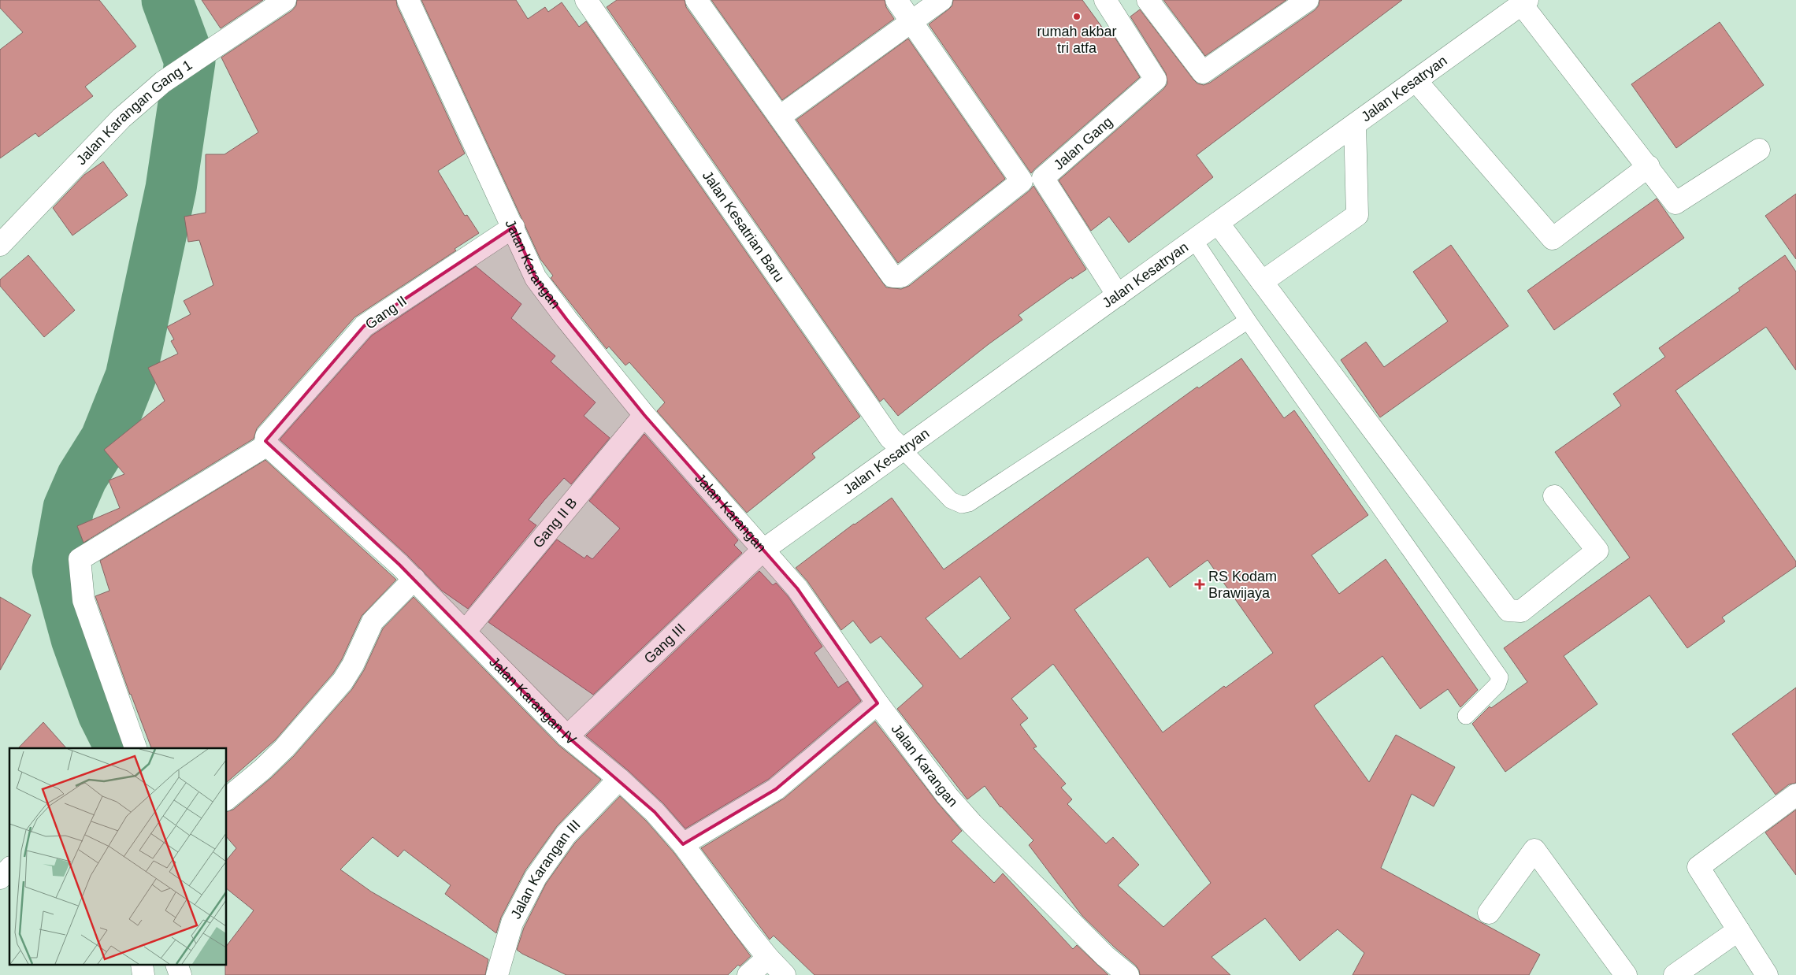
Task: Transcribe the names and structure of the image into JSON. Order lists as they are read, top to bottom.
{
  "streets": {
    "street": [
      "Jalan Kesatryan",
      "Jalan Karangan Gang 1",
      "Jalan Gang",
      "Jalan Kesatrian Baru",
      "Jalan Karangan",
      "Gang II",
      "Gang II B",
      "Gang III",
      "Jalan Karangan IV",
      "Jalan Karangan III"
    ]
  },
  "crossings": [
    ["Jalan Kesatryan", "Jalan Gang"],
    ["Jalan Kesatryan", "Jalan Kesatrian Baru"],
    ["Jalan Kesatryan", "Jalan Karangan"],
    ["Jalan Kesatryan", "Gang III"],
    ["Jalan Karangan", "Gang II"],
    ["Jalan Karangan", "Gang II B"],
    ["Jalan Karangan", "Gang III"],
    ["Gang II", "Jalan Karangan IV"],
    ["Gang II B", "Jalan Karangan IV"],
    ["Gang III", "Jalan Karangan IV"],
    ["Jalan Karangan IV", "Jalan Karangan III"]
  ],
  "places": {
    "other": ["rumah akbar tri atfa"],
    "health": ["RS Kodam Brawijaya"]
  }
}
